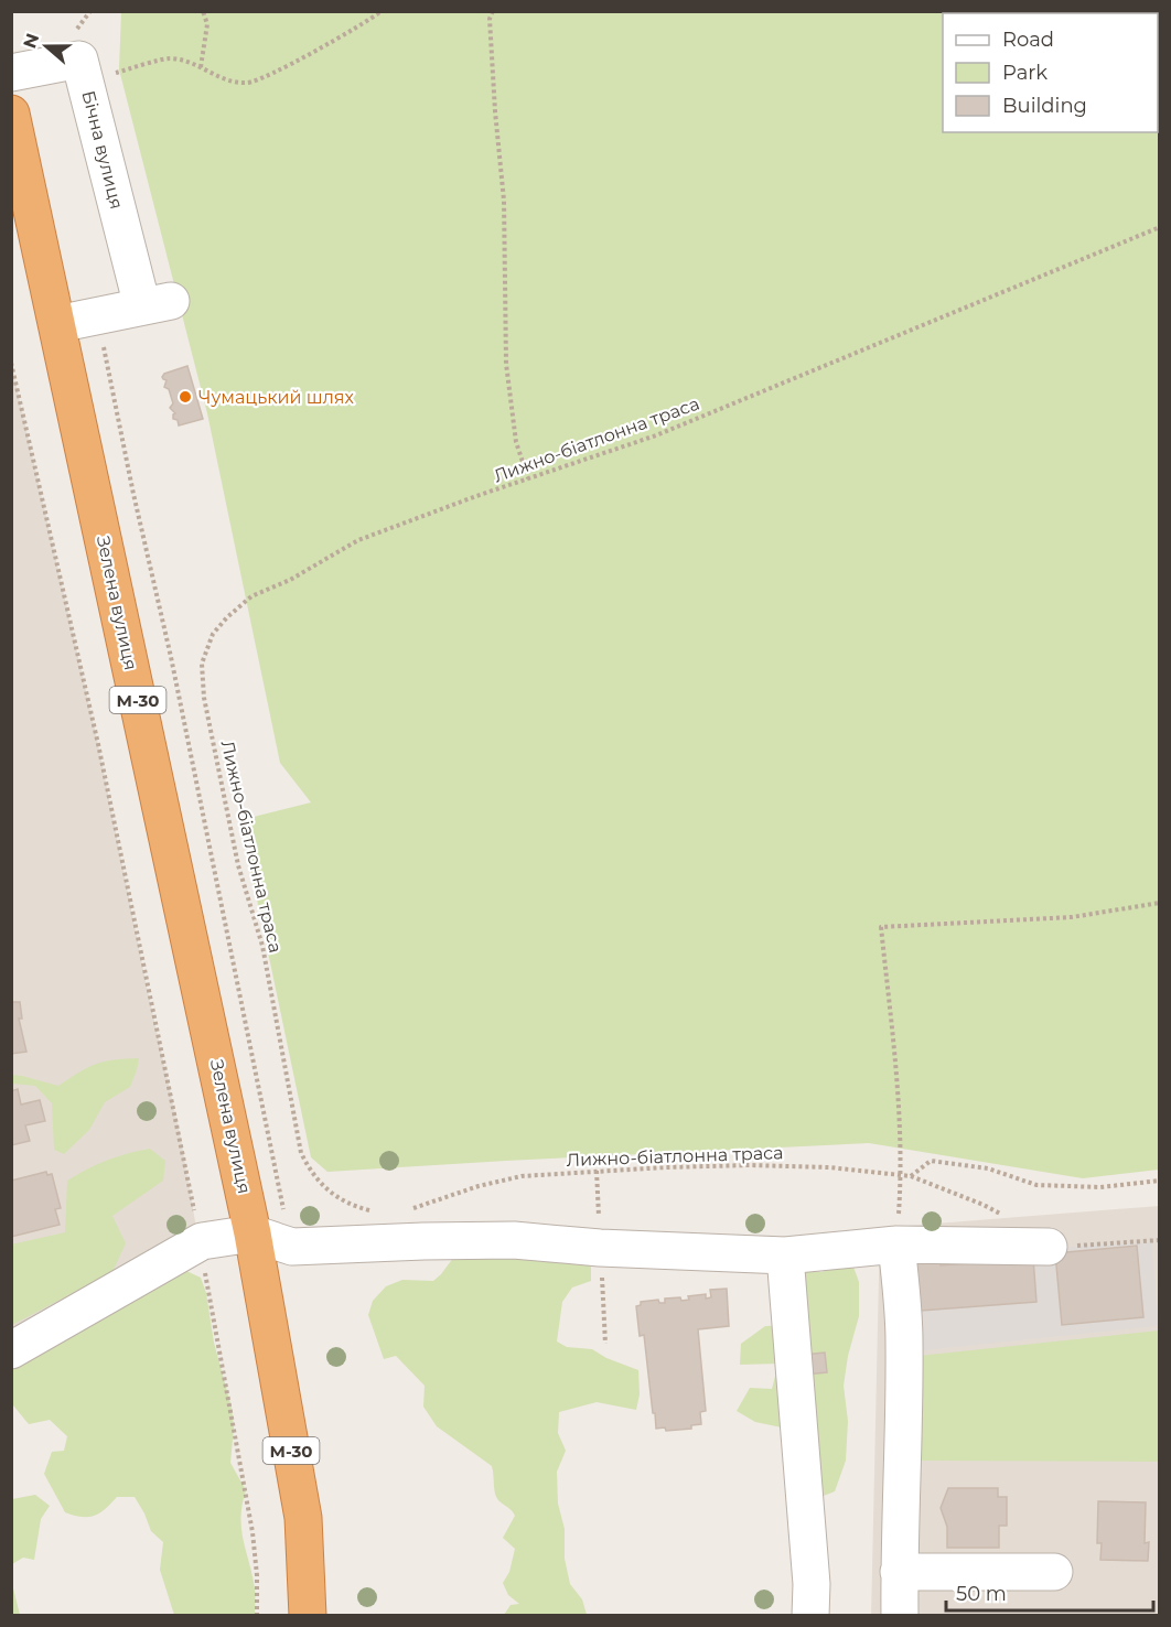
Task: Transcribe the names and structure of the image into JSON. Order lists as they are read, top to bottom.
{
  "streets": {
    "highway": ["Зелена вулиця", "М-30"],
    "street": ["Бічна вулиця"],
    "path": ["Лижно-біатлонна траса"]
  },
  "crossings": [
    ["Бічна вулиця", "Зелена вулиця"]
  ],
  "places": ["Чумацький шлях"],
  "legend": ["Road", "Park", "Building"],
  "scale_bar": "50 m",
  "north": "left"
}
